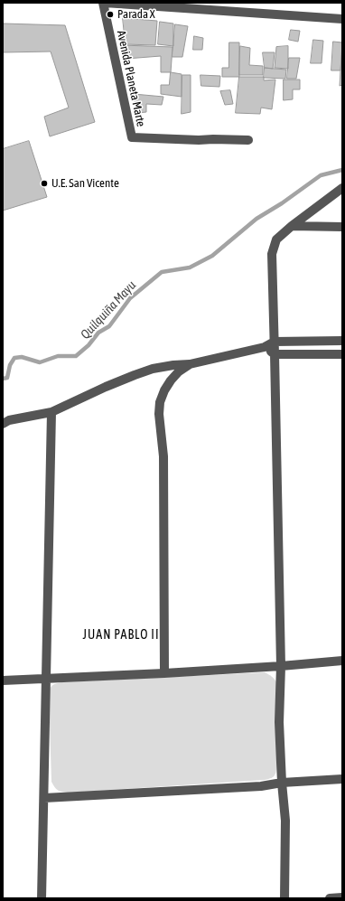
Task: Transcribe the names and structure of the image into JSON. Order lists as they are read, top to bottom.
{
  "streets": {
    "street": ["Avenida Planeta Marte"]
  },
  "districts": ["JUAN PABLO II"],
  "water": ["Quilquiña Mayu"],
  "places": ["Parada X", "U.E. San Vicente"]
}
